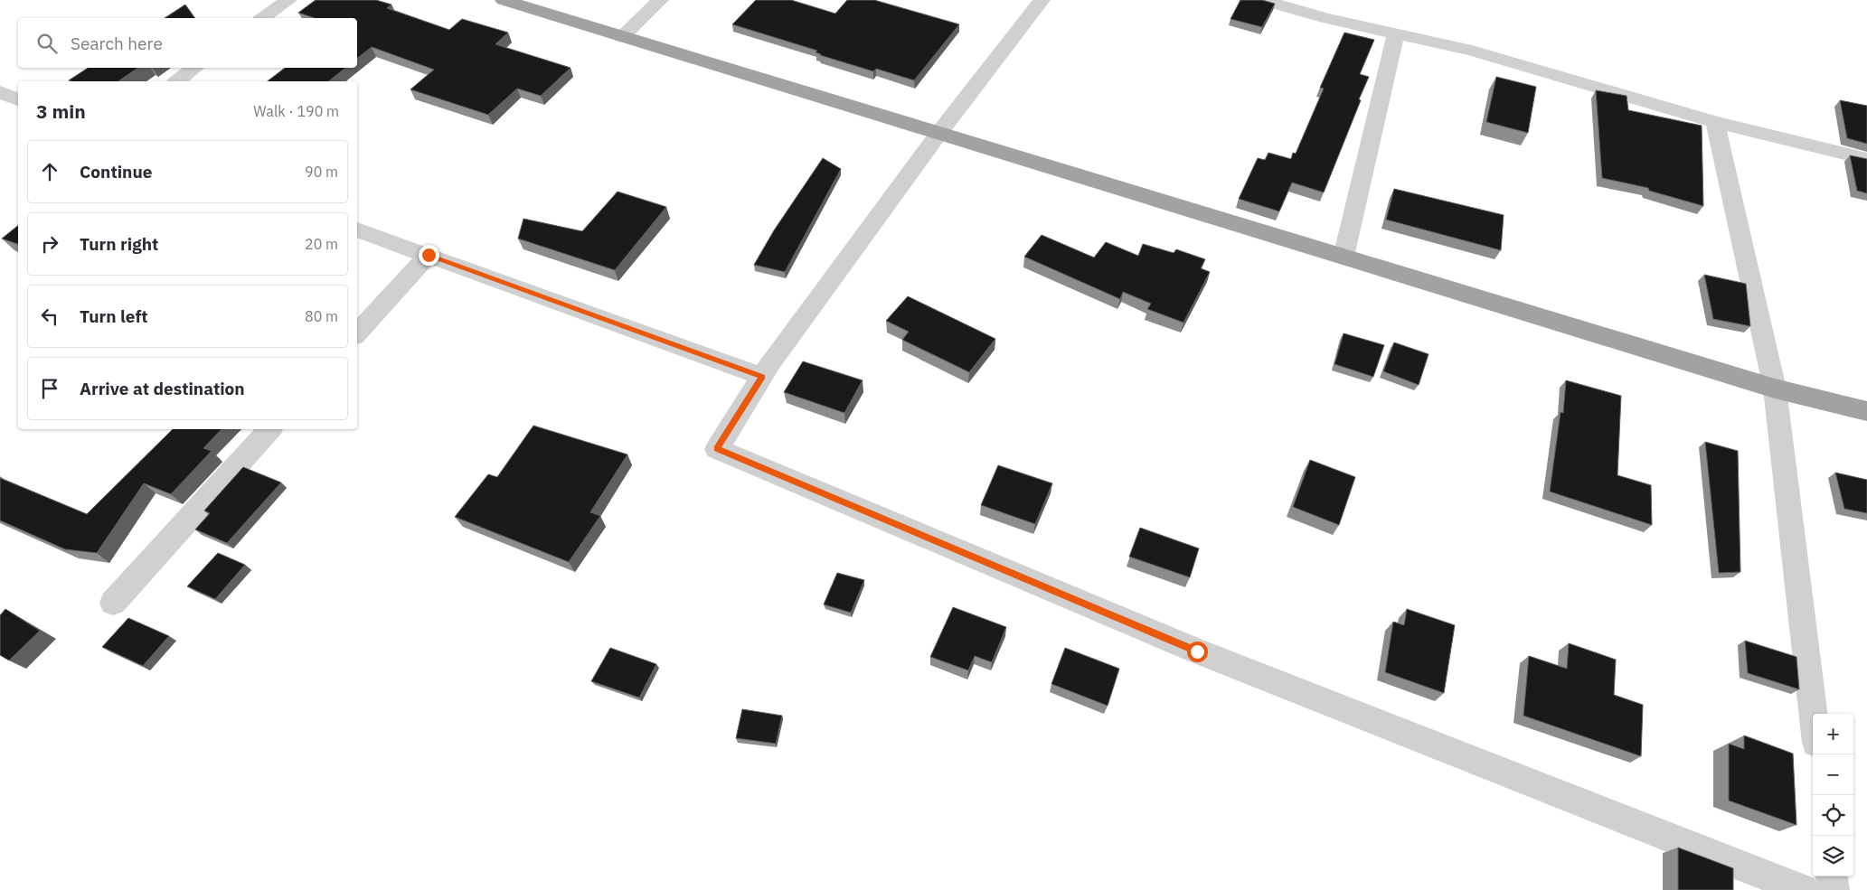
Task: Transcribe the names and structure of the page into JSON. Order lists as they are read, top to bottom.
{
  "page": {
    "search": "Search here",
    "heading": ["3 min", "Walk · 190 m"],
    "list": [
      ["Continue", "90 m"],
      ["Turn right", "20 m"],
      ["Turn left", "80 m"],
      "Arrive at destination"
    ],
    "map_buttons": ["+", "−"]
  }
}
